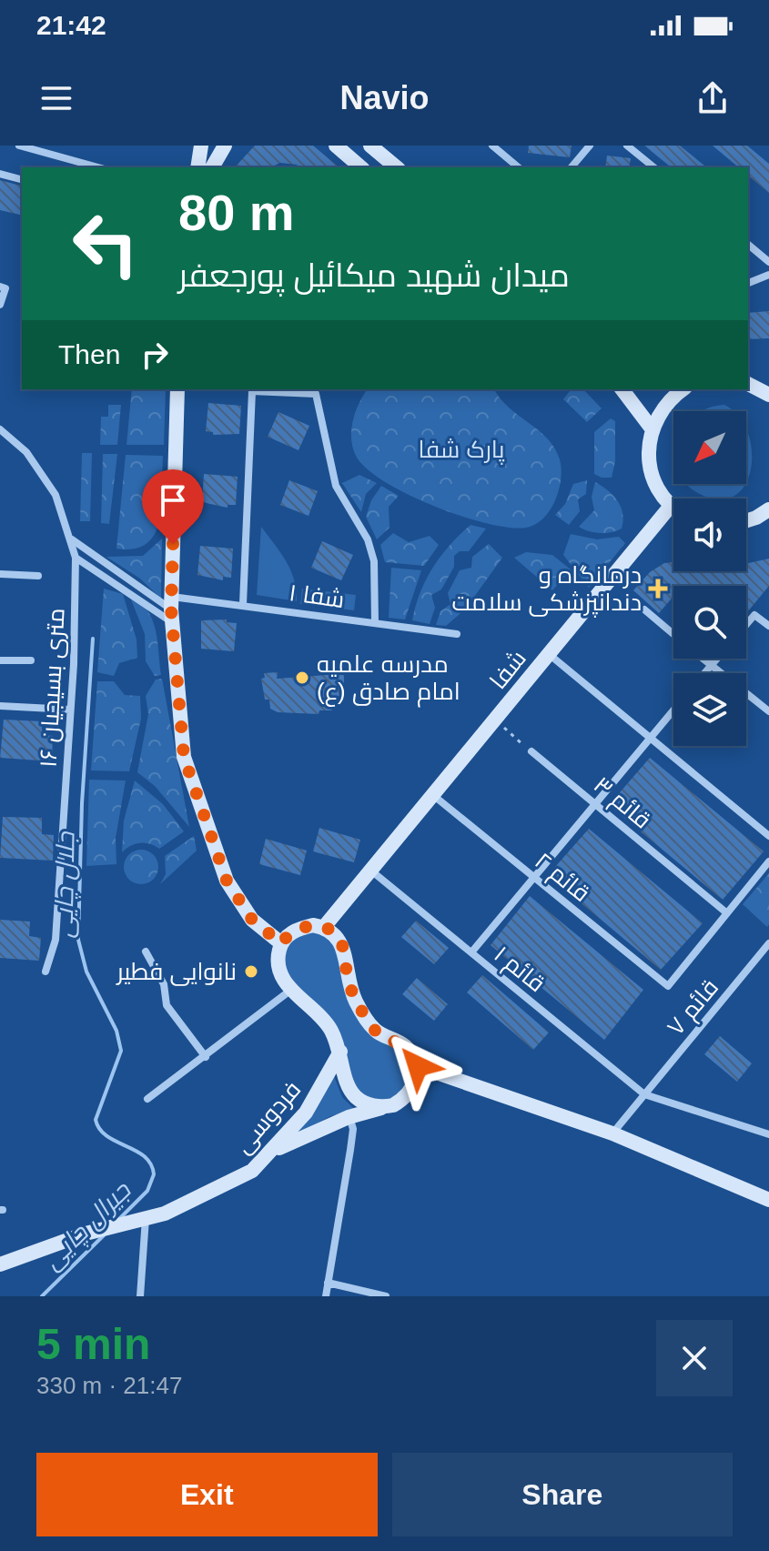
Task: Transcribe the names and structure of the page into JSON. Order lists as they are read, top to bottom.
{
  "streets": {
    "street": [
      "شفا ۱",
      "شفا",
      "۱۶ متری بسیجیان",
      "قائم ۳",
      "قائم ۲",
      "قائم ۱",
      "قائم ۷",
      "فردوسی"
    ]
  },
  "crossings": [
    ["شفا", "قائم ۲"],
    ["شفا", "قائم ۱"],
    ["قائم ۳", "قائم ۲"],
    ["قائم ۱", "قائم ۷"]
  ],
  "water": ["جلال چایی", "جیرال چایی"],
  "parks": ["پارک شفا"],
  "places": {
    "health": ["درمانگاه و دندانپزشکی سلامت"],
    "other": ["مدرسه علمیه امام صادق (ع)", "نانوایی فطیر"]
  },
  "north": "bottom left",
  "page": {
    "status": "21:42",
    "header": "Navio",
    "turn": ["80 m", "میدان شهید میکائیل پورجعفر"],
    "then": "Then",
    "heading": ["5 min", "330 m · 21:47"],
    "buttons": ["Exit", "Share"]
  }
}
